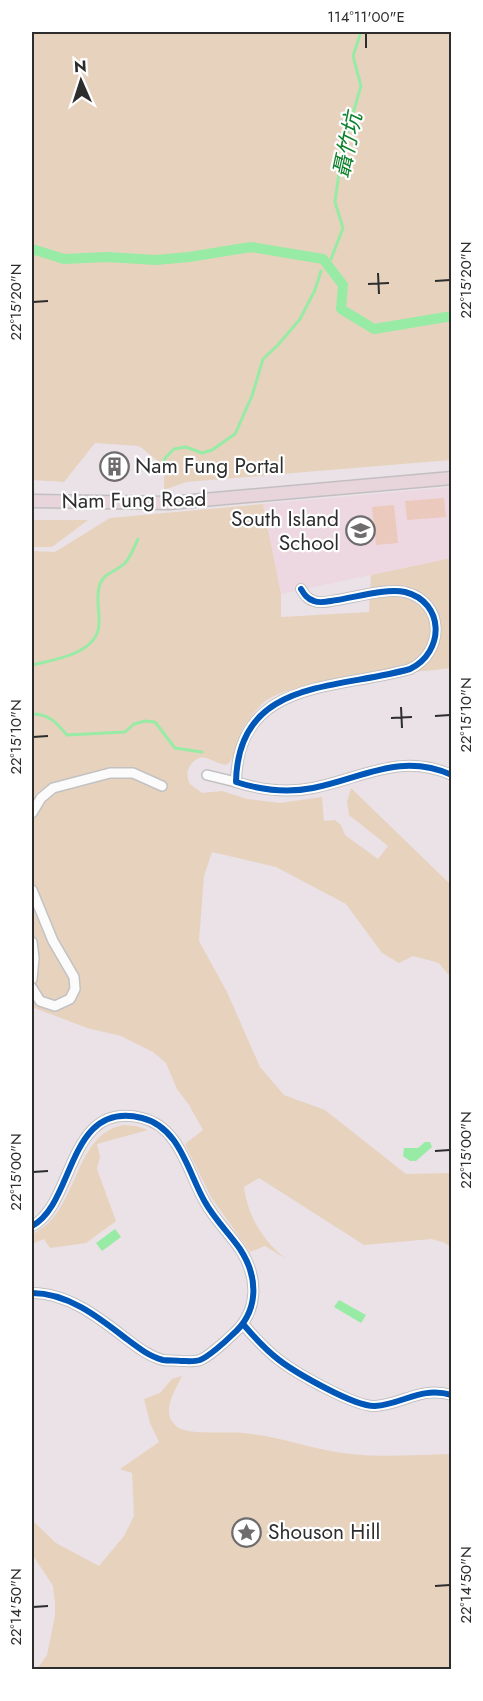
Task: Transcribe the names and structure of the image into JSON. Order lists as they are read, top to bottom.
{
  "streets": {
    "main road": ["Nam Fung Road"]
  },
  "water": ["聶竹坑"],
  "places": {
    "building": ["Nam Fung Portal"],
    "school or university": ["South Island School"],
    "place": ["Shouson Hill"]
  },
  "north": "top",
  "coordinates": [
    "114°11'00\"E",
    "22°15'20\"N",
    "22°15'10\"N",
    "22°15'00\"N",
    "22°14'50\"N"
  ]
}
